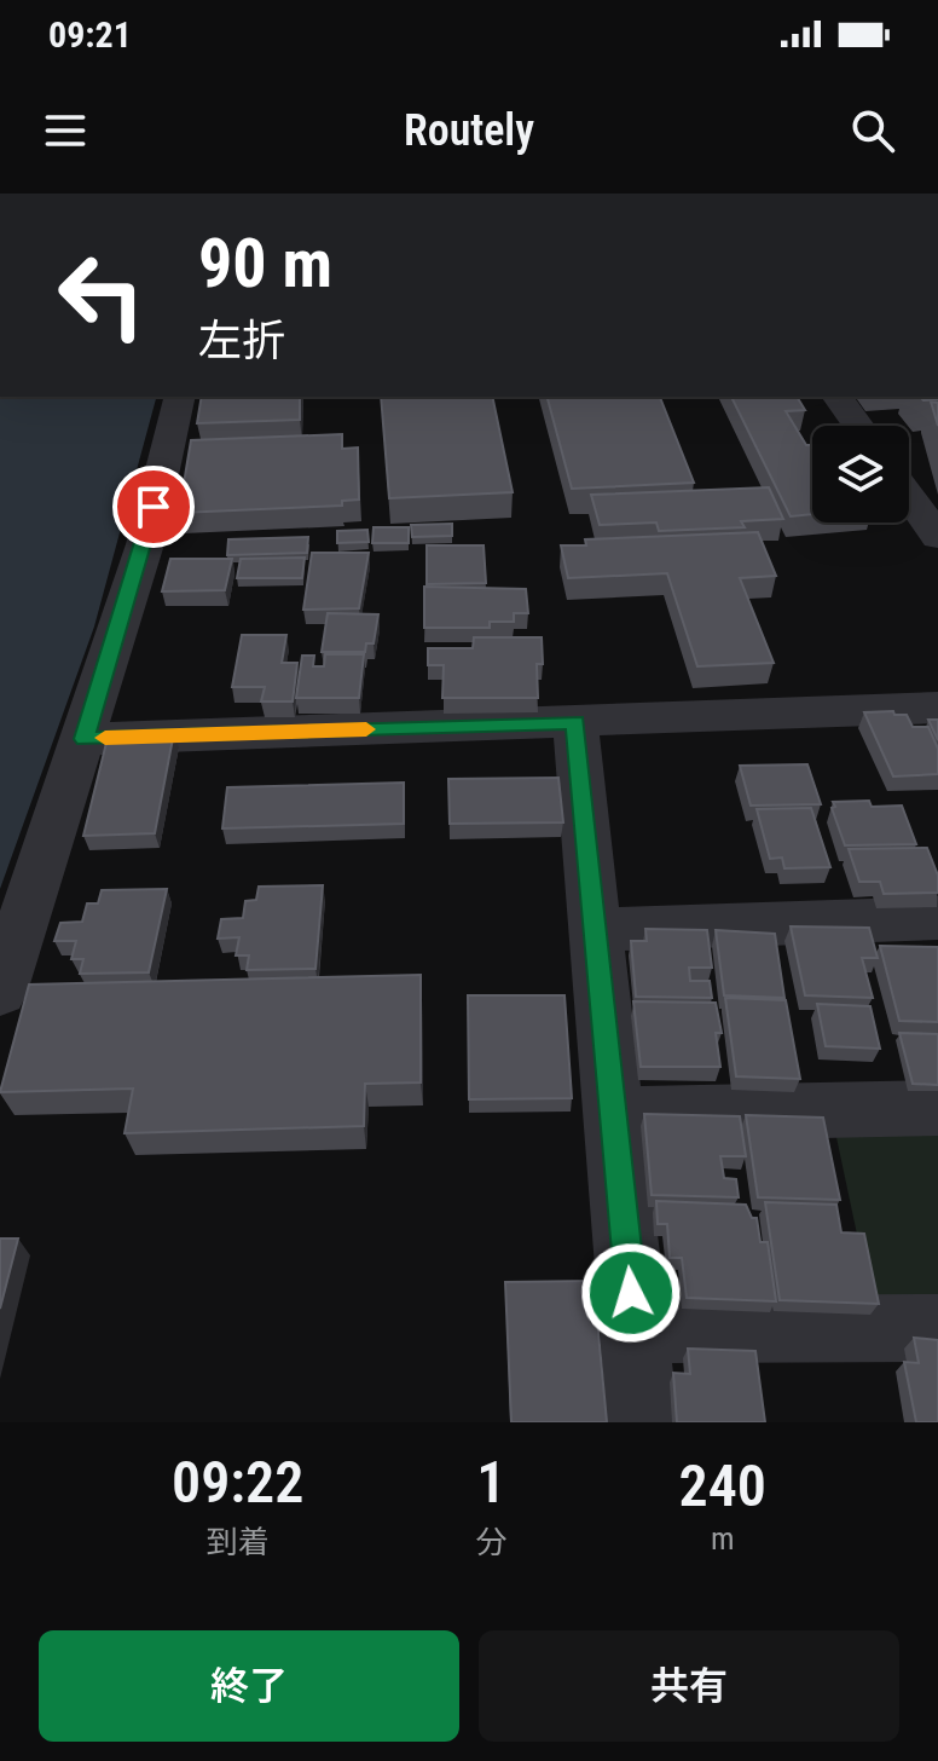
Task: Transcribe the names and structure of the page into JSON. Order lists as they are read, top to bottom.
{
  "page": {
    "status": "09:21",
    "header": "Routely",
    "turn": ["90 m", "左折"],
    "eta": [
      "09:22",
      "到着",
      "1",
      "分",
      "240",
      "m"
    ],
    "buttons": ["終了", "共有"]
  }
}
